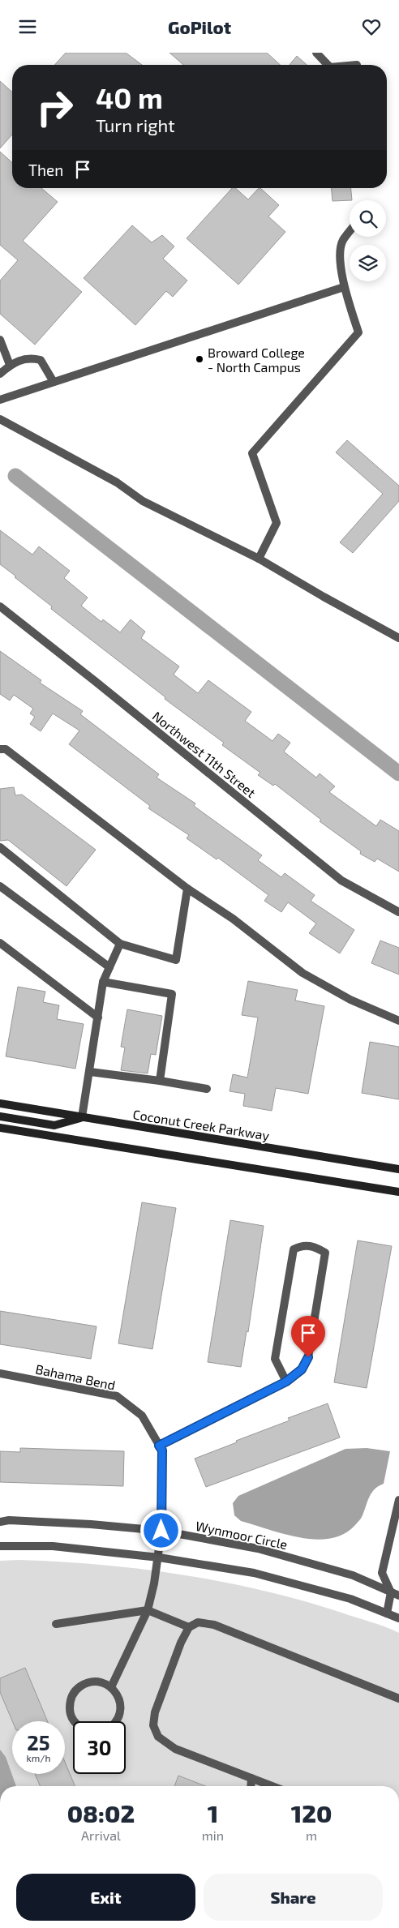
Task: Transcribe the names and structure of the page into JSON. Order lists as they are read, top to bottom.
{
  "streets": {
    "main road": ["Coconut Creek Parkway"],
    "street": ["Northwest 11th Street", "Bahama Bend", "Wynmoor Circle"]
  },
  "crossings": [
    ["Bahama Bend", "Wynmoor Circle"]
  ],
  "places": ["Broward College - North Campus"],
  "page": {
    "header": "GoPilot",
    "turn": ["40 m", "Turn right"],
    "then": "Then",
    "speed": "25 km/h",
    "limit": "30",
    "eta": [
      "08:02",
      "Arrival",
      "1",
      "min",
      "120",
      "m"
    ],
    "buttons": ["Exit", "Share"]
  }
}
